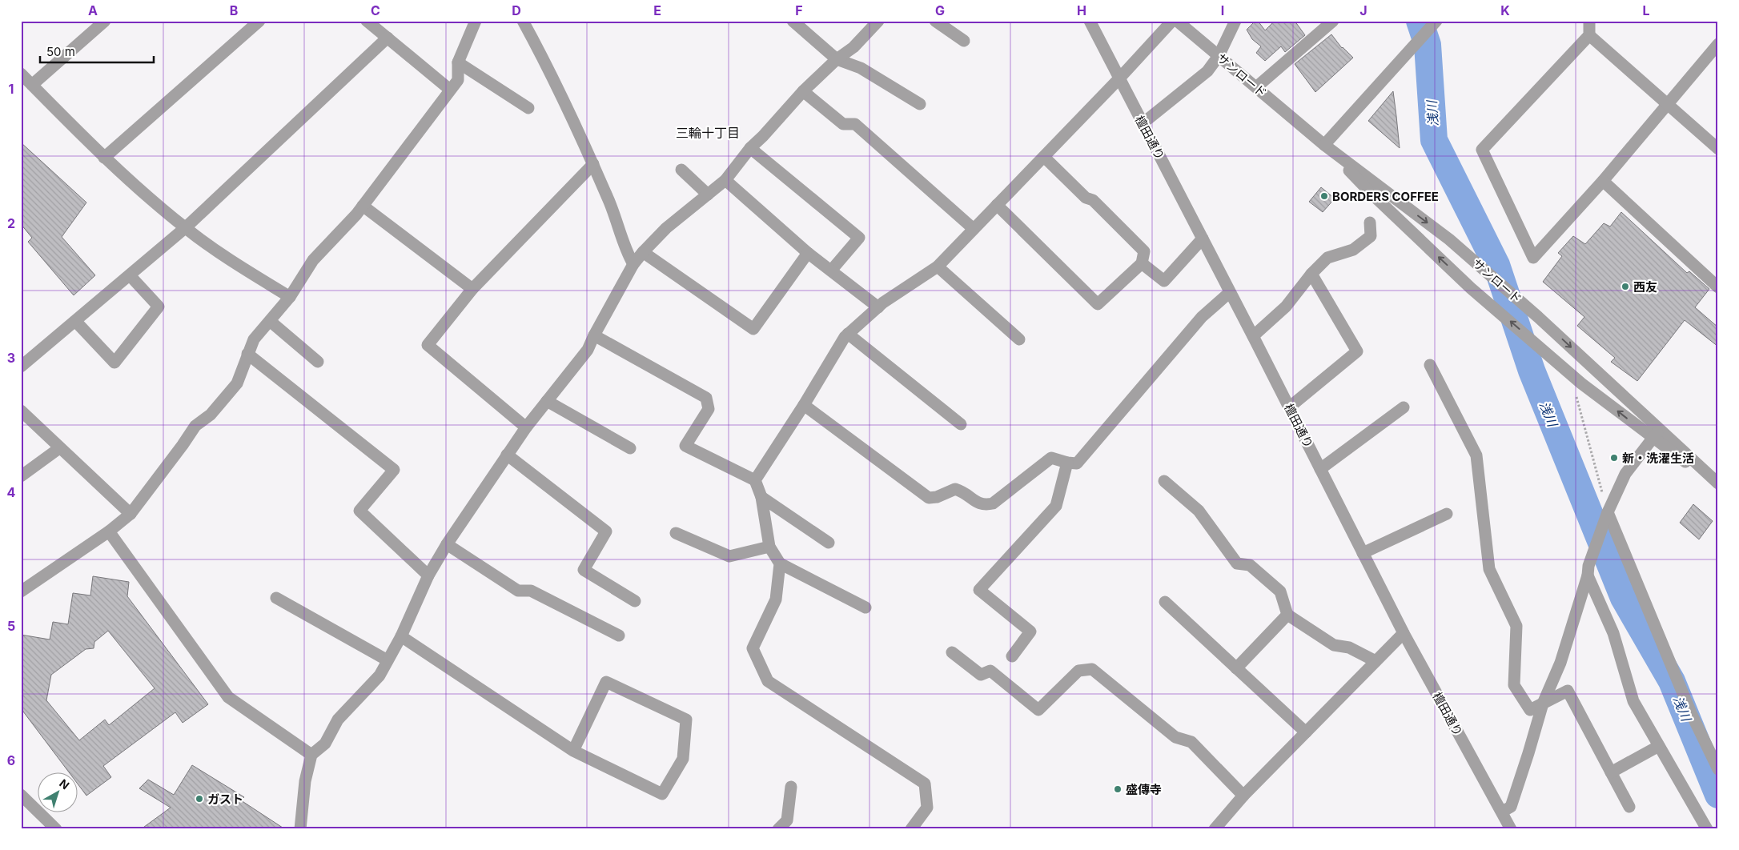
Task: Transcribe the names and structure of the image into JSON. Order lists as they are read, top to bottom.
{
  "streets": {
    "street": ["サンロード", "檀田通り"]
  },
  "districts": ["三輪十丁目"],
  "water": ["浅川"],
  "places": [
    "BORDERS COFFEE",
    "西友",
    "新・洗濯生活",
    "盛傳寺",
    "ガスト"
  ],
  "scale_bar": "50 m",
  "north": "top right",
  "grid": {
    "columns": [
      "A",
      "B",
      "C",
      "D",
      "E",
      "F",
      "G",
      "H",
      "I",
      "J",
      "K",
      "L"
    ],
    "rows": [
      "1",
      "2",
      "3",
      "4",
      "5",
      "6"
    ]
  }
}
